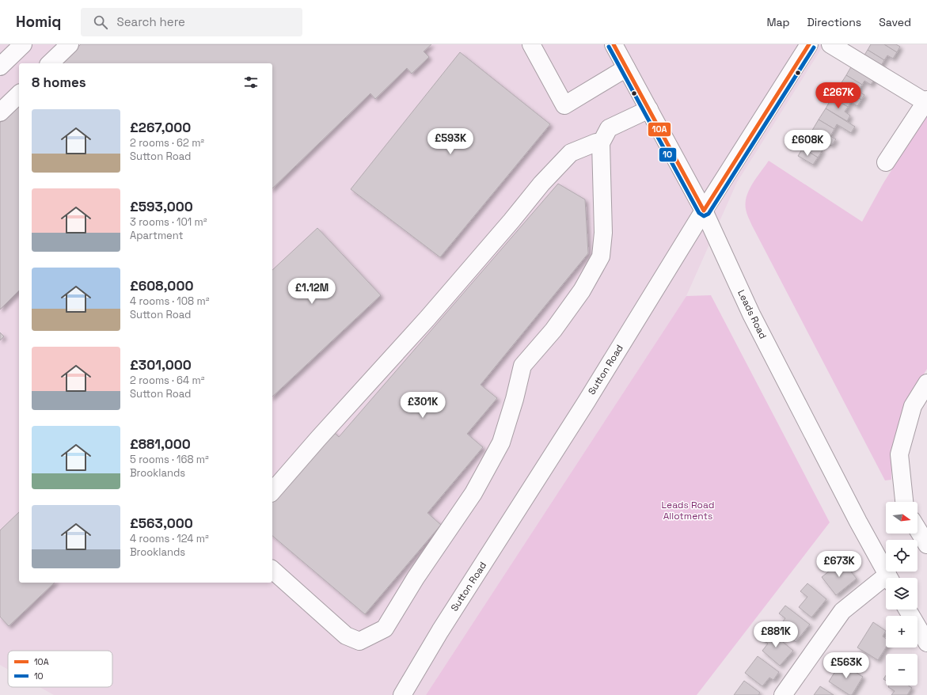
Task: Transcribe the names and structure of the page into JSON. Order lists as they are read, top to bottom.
{
  "streets": {
    "street": ["Leads Road", "Sutton Road"]
  },
  "crossings": [
    ["Leads Road", "Sutton Road"]
  ],
  "parks": ["Leads Road Allotments"],
  "lines": ["transit line 10A", "transit line 10"],
  "legend": ["10A", "10"],
  "north": "right",
  "page": {
    "header": "Homiq",
    "search": "Search here",
    "nav": ["Map", "Directions", "Saved"],
    "heading": "8 homes",
    "price": [
      "£267K",
      "£593K",
      "£608K",
      "£1.12M",
      "£301K",
      "£673K",
      "£881K",
      "£563K"
    ],
    "list": [
      {
        "name": "£267,000",
        "note": "2 rooms · 62 m² · Sutton Road"
      },
      {
        "name": "£593,000",
        "note": "3 rooms · 101 m² · Apartment"
      },
      {
        "name": "£608,000",
        "note": "4 rooms · 108 m² · Sutton Road"
      },
      {
        "name": "£301,000",
        "note": "2 rooms · 64 m² · Sutton Road"
      },
      {
        "name": "£881,000",
        "note": "5 rooms · 168 m² · Brooklands"
      },
      {
        "name": "£563,000",
        "note": "4 rooms · 124 m² · Brooklands"
      }
    ],
    "map_buttons": ["+", "−"]
  }
}
